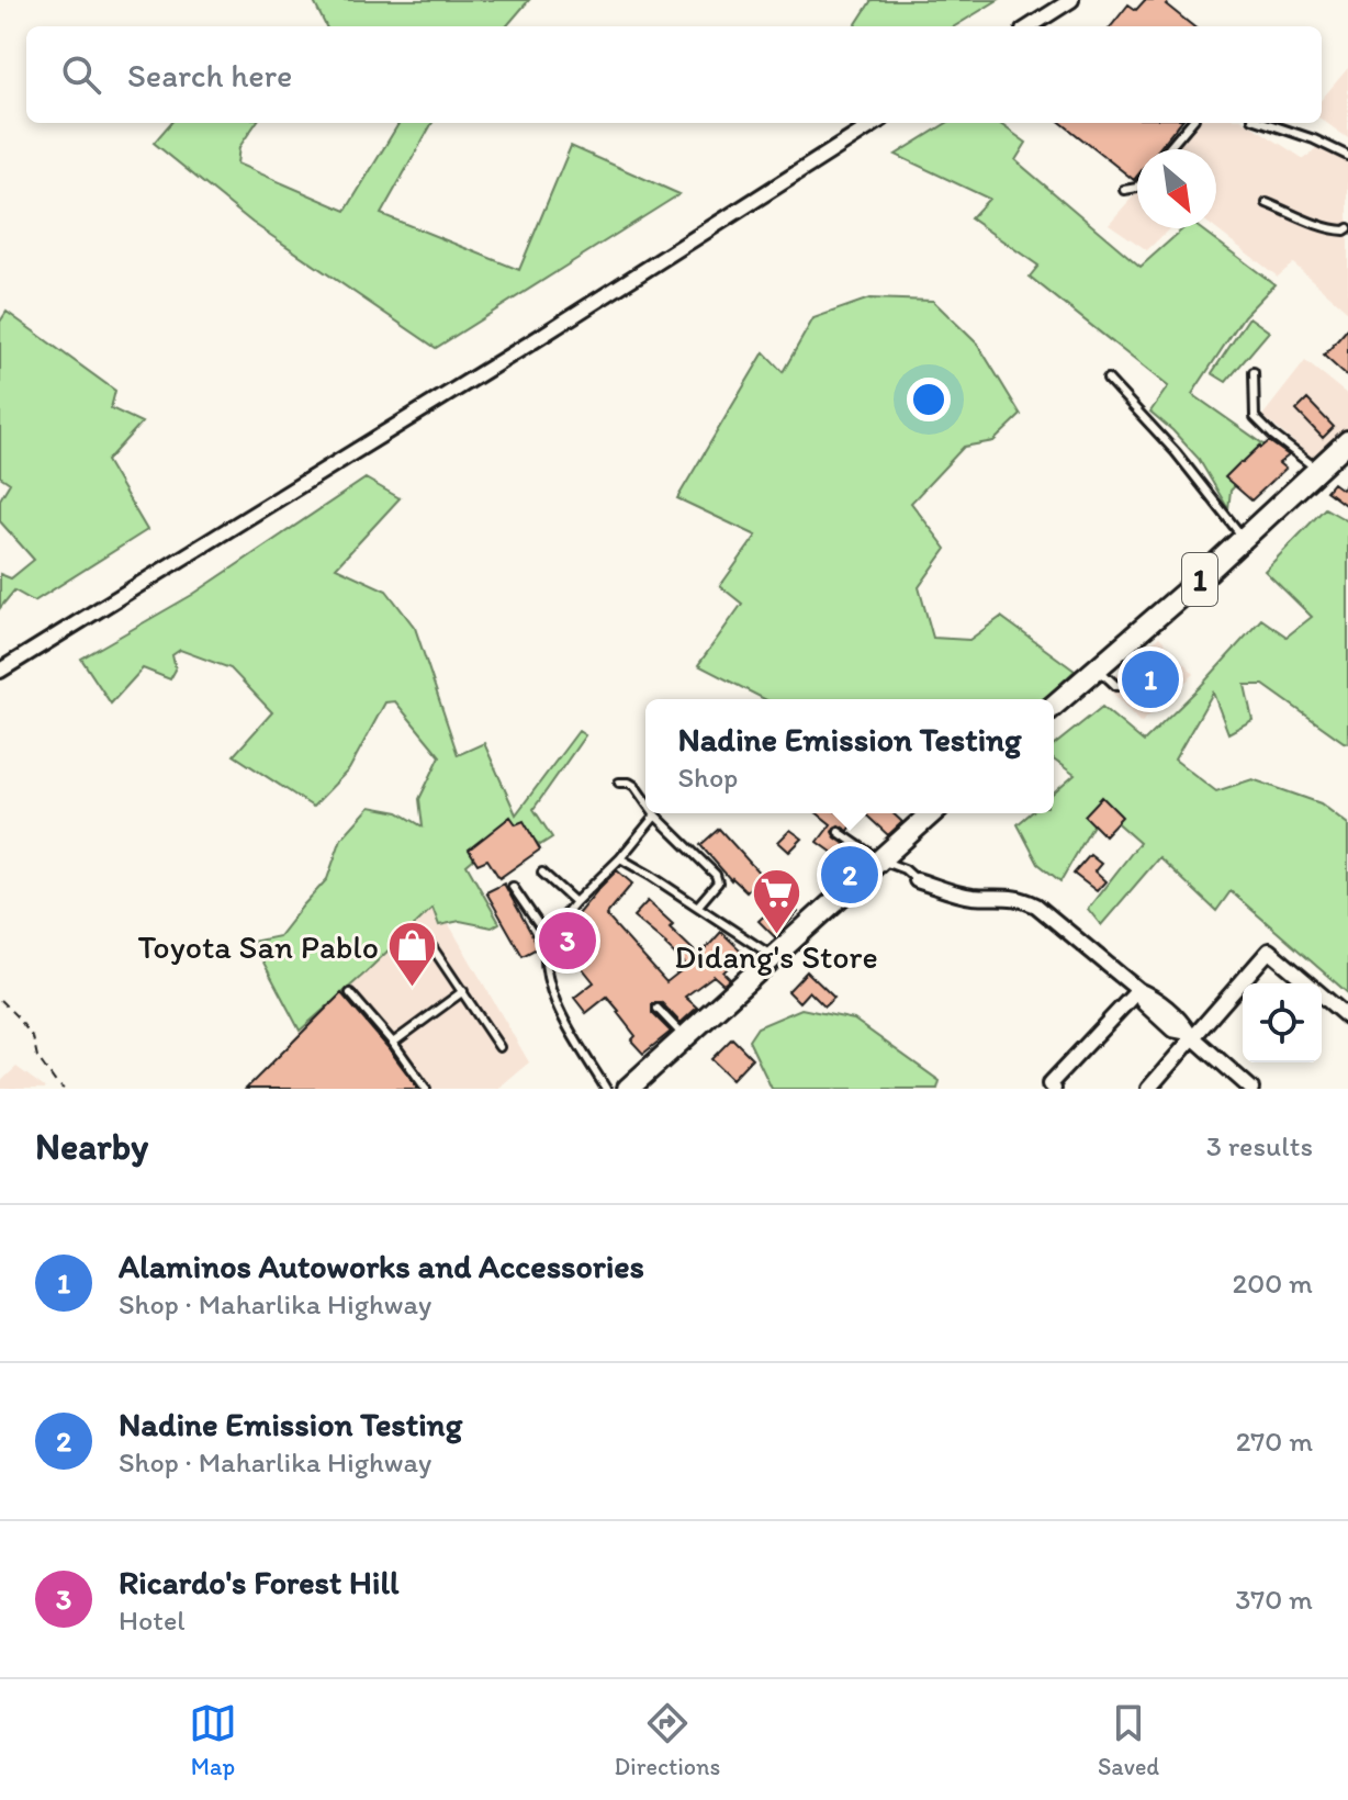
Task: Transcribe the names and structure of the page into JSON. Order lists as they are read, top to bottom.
{
  "streets": {
    "main road": ["1"]
  },
  "places": {
    "supermarket": ["Didang's Store"],
    "shop": ["Toyota San Pablo"]
  },
  "north": "bottom right",
  "page": {
    "search": "Search here",
    "pins": ["1", "2", "3"],
    "popup": ["Nadine Emission Testing", "Shop"],
    "heading": ["Nearby", "3 results"],
    "list": [
      {
        "mark": "1",
        "name": "Alaminos Autoworks and Accessories",
        "note": "Shop · Maharlika Highway",
        "value": "200 m"
      },
      {
        "mark": "2",
        "name": "Nadine Emission Testing",
        "note": "Shop · Maharlika Highway",
        "value": "270 m"
      },
      {
        "mark": "3",
        "name": "Ricardo's Forest Hill",
        "note": "Hotel",
        "value": "370 m"
      }
    ],
    "nav": ["Map", "Directions", "Saved"]
  }
}
